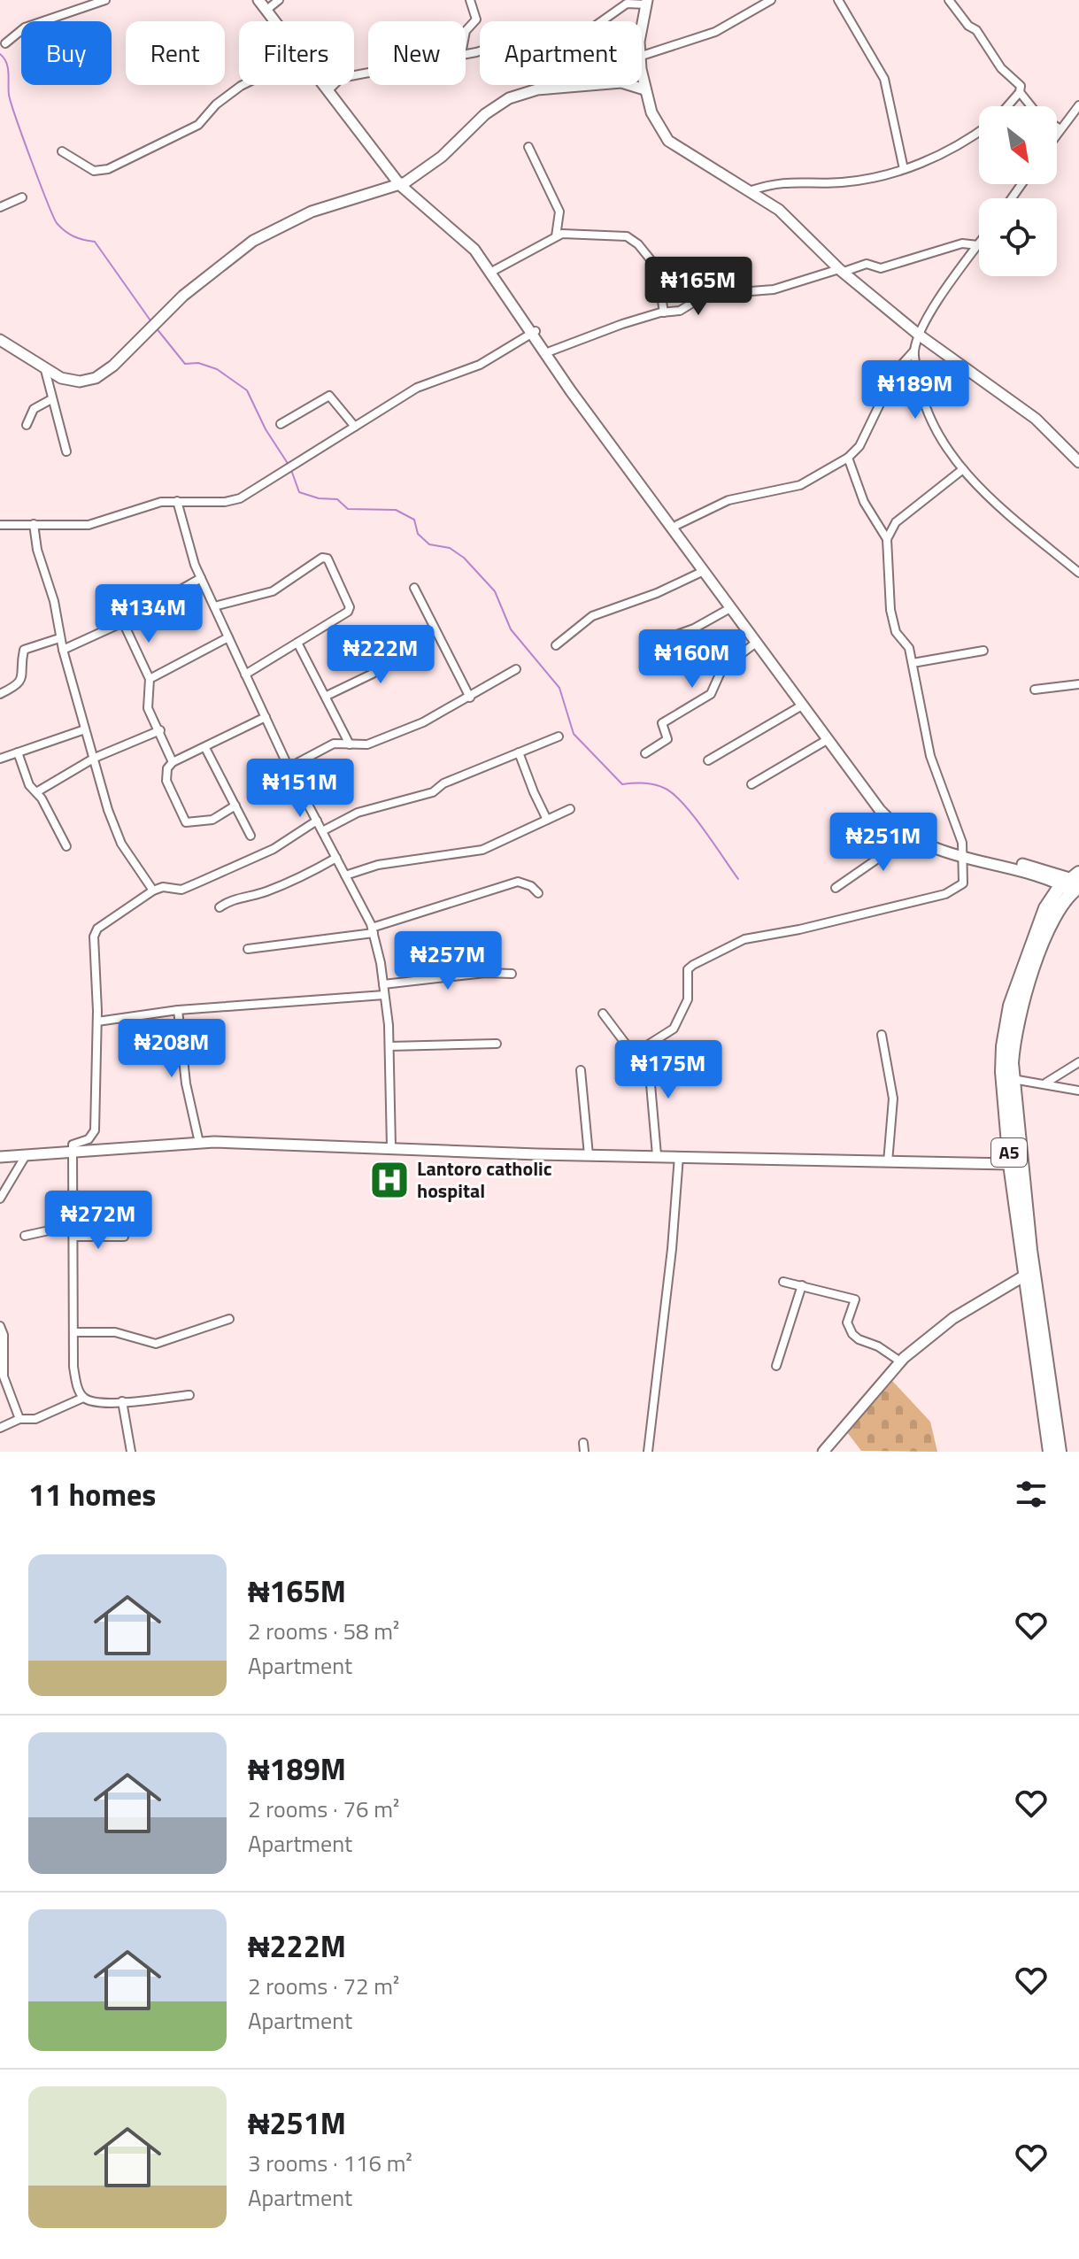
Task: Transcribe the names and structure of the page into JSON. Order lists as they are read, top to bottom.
{
  "streets": {
    "highway": ["A5"]
  },
  "places": {
    "hospital": ["Lantoro catholic hospital"]
  },
  "north": "bottom right",
  "page": {
    "chip": [
      "Buy",
      "Rent",
      "Filters",
      "New",
      "Apartment"
    ],
    "price": [
      "₦165M",
      "₦189M",
      "₦134M",
      "₦222M",
      "₦160M",
      "₦151M",
      "₦251M",
      "₦257M",
      "₦208M",
      "₦175M",
      "₦272M"
    ],
    "heading": "11 homes",
    "list": [
      {
        "name": "₦165M",
        "note": "2 rooms · 58 m² · Apartment"
      },
      {
        "name": "₦189M",
        "note": "2 rooms · 76 m² · Apartment"
      },
      {
        "name": "₦222M",
        "note": "2 rooms · 72 m² · Apartment"
      },
      {
        "name": "₦251M",
        "note": "3 rooms · 116 m² · Apartment"
      }
    ]
  }
}
